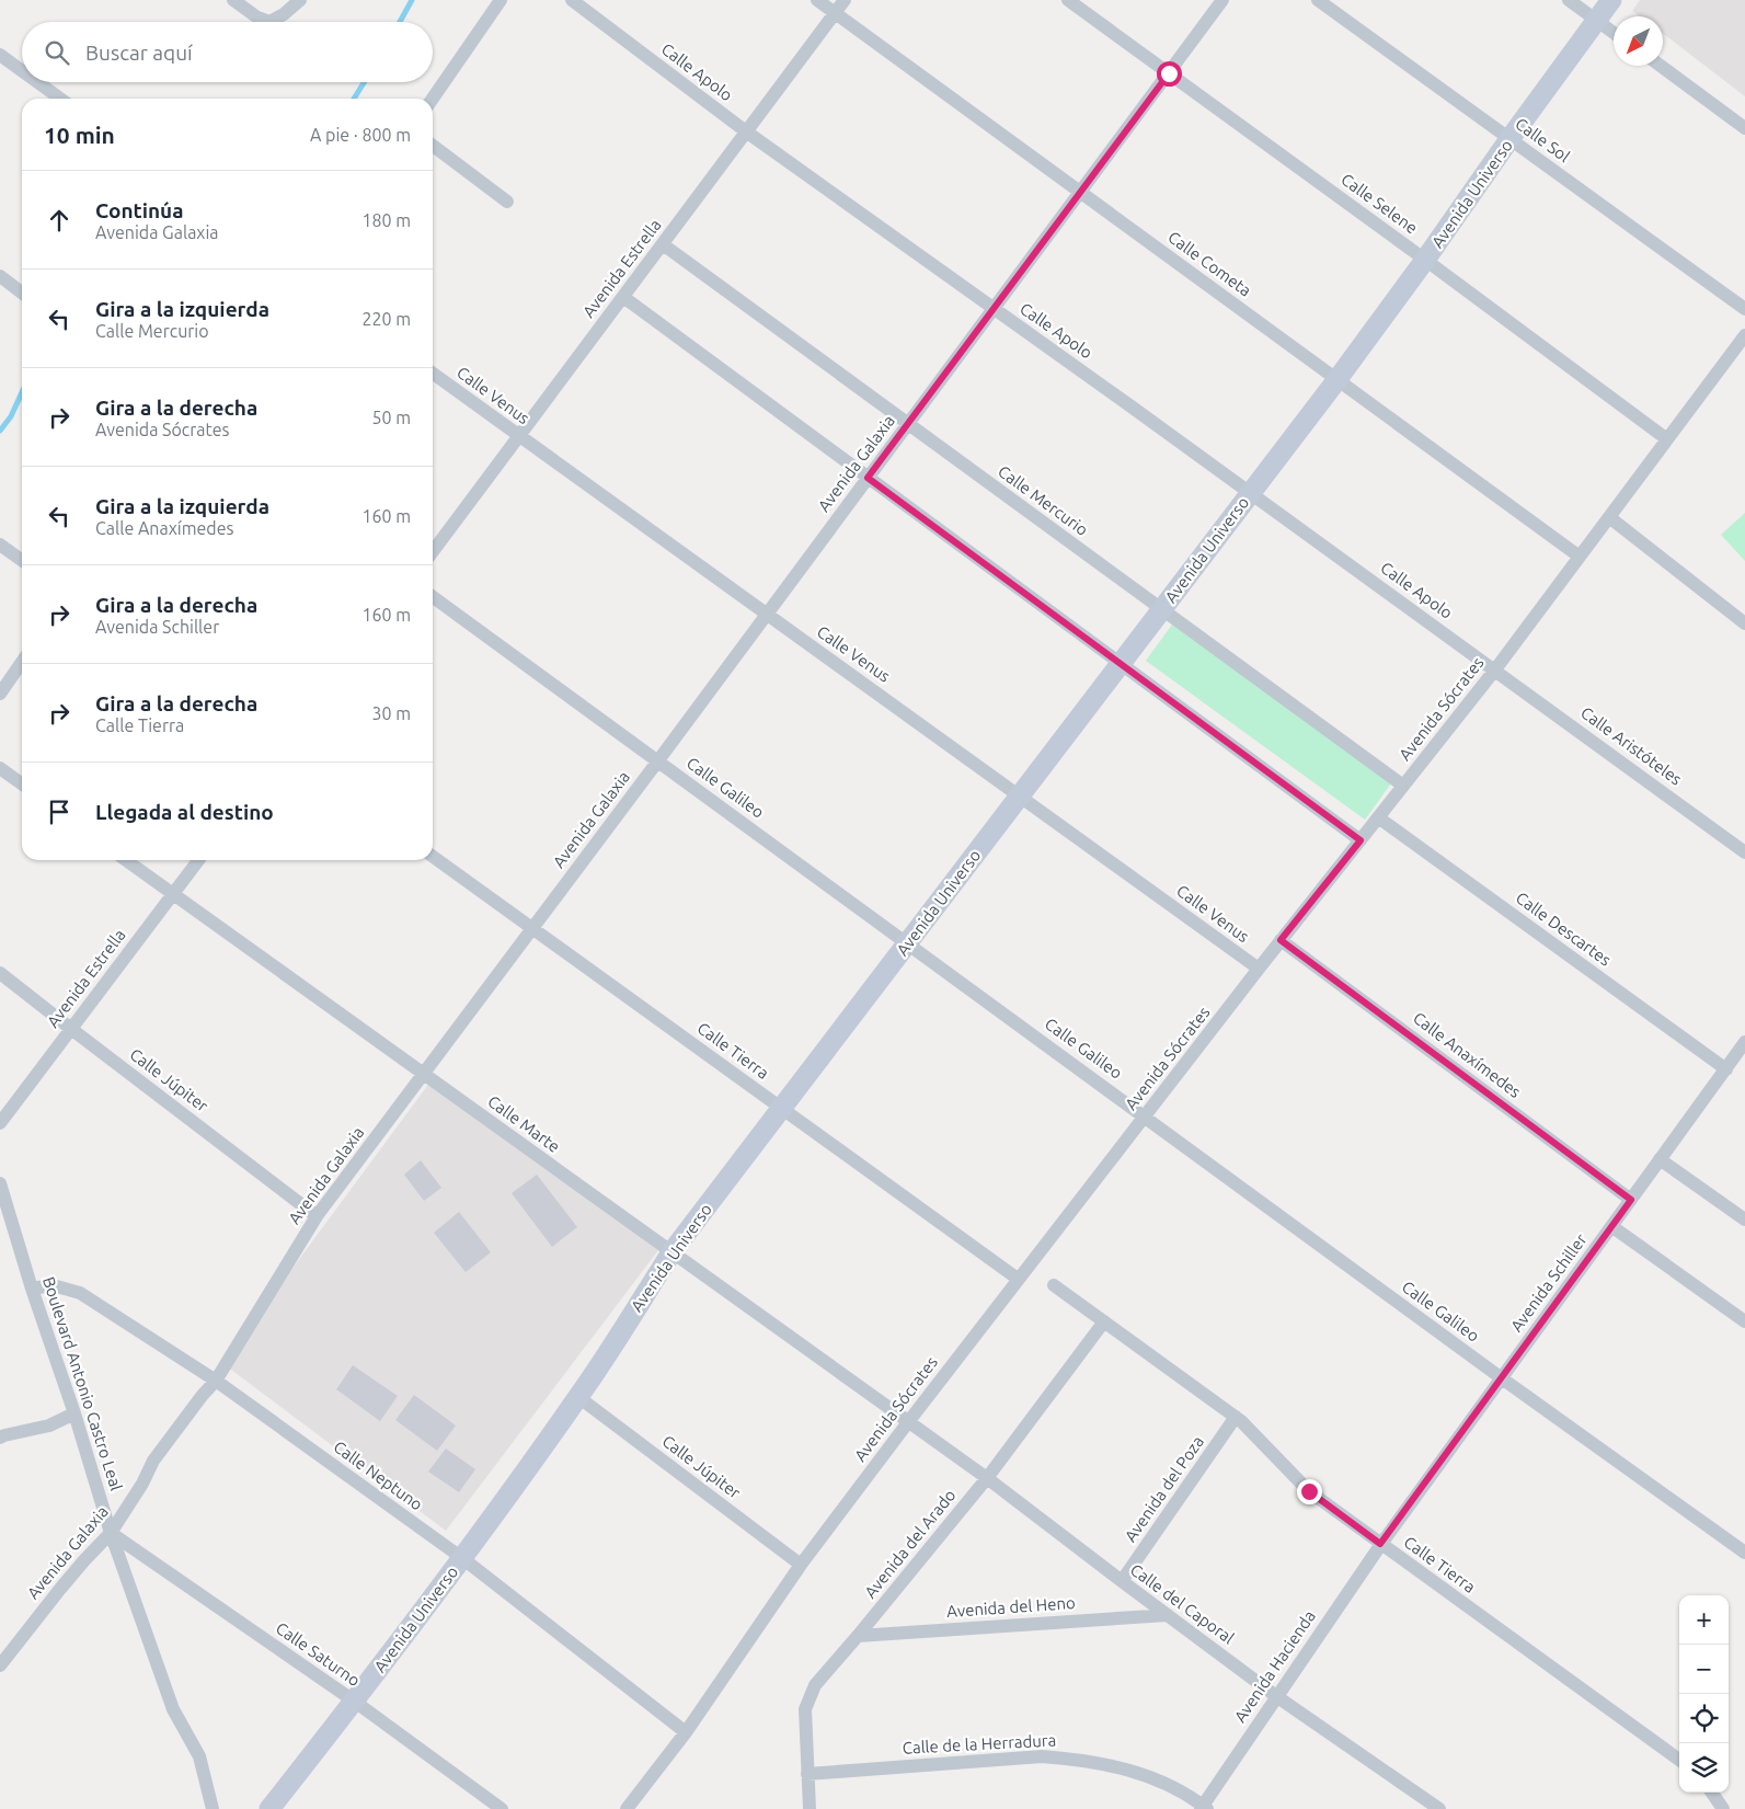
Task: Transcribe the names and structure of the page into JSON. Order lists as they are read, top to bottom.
{
  "streets": {
    "street": [
      "Calle Apolo",
      "Calle Sol",
      "Avenida Universo",
      "Calle Selene",
      "Calle Cometa",
      "Avenida Estrella",
      "Calle Venus",
      "Avenida Galaxia",
      "Calle Mercurio",
      "Avenida Sócrates",
      "Calle Aristóteles",
      "Calle Galileo",
      "Calle Descartes",
      "Calle Tierra",
      "Calle Anaxímedes",
      "Calle Júpiter",
      "Calle Marte",
      "Avenida Schiller",
      "Boulevard Antonio Castro Leal",
      "Calle Neptuno",
      "Avenida del Poza",
      "Avenida del Arado",
      "Calle del Caporal",
      "Avenida del Heno",
      "Calle Saturno",
      "Avenida Hacienda",
      "Calle de la Herradura"
    ]
  },
  "crossings": [
    ["Calle Apolo", "Avenida Universo"],
    ["Calle Apolo", "Avenida Estrella"],
    ["Calle Apolo", "Avenida Galaxia"],
    ["Calle Apolo", "Avenida Sócrates"],
    ["Calle Apolo", "Calle Aristóteles"],
    ["Calle Sol", "Avenida Universo"],
    ["Avenida Universo", "Calle Selene"],
    ["Avenida Universo", "Calle Cometa"],
    ["Avenida Universo", "Calle Venus"],
    ["Avenida Universo", "Calle Mercurio"],
    ["Avenida Universo", "Calle Galileo"],
    ["Avenida Universo", "Calle Tierra"],
    ["Avenida Universo", "Calle Júpiter"],
    ["Avenida Universo", "Calle Marte"],
    ["Avenida Universo", "Calle Neptuno"],
    ["Avenida Universo", "Calle Saturno"],
    ["Calle Selene", "Avenida Galaxia"],
    ["Calle Selene", "Avenida Sócrates"],
    ["Calle Cometa", "Avenida Estrella"],
    ["Calle Cometa", "Avenida Galaxia"],
    ["Calle Cometa", "Avenida Sócrates"],
    ["Avenida Estrella", "Calle Venus"],
    ["Avenida Estrella", "Calle Mercurio"],
    ["Avenida Estrella", "Calle Júpiter"],
    ["Avenida Estrella", "Calle Marte"],
    ["Calle Venus", "Avenida Galaxia"],
    ["Calle Venus", "Avenida Sócrates"],
    ["Avenida Galaxia", "Calle Mercurio"],
    ["Avenida Galaxia", "Calle Galileo"],
    ["Avenida Galaxia", "Calle Tierra"],
    ["Avenida Galaxia", "Calle Júpiter"],
    ["Avenida Galaxia", "Calle Marte"],
    ["Avenida Galaxia", "Boulevard Antonio Castro Leal"],
    ["Avenida Galaxia", "Calle Neptuno"],
    ["Avenida Galaxia", "Calle Saturno"],
    ["Calle Mercurio", "Avenida Sócrates"],
    ["Avenida Sócrates", "Calle Aristóteles"],
    ["Avenida Sócrates", "Calle Galileo"],
    ["Avenida Sócrates", "Calle Descartes"],
    ["Avenida Sócrates", "Calle Tierra"],
    ["Avenida Sócrates", "Calle Anaxímedes"],
    ["Avenida Sócrates", "Calle Júpiter"],
    ["Avenida Sócrates", "Calle Marte"],
    ["Avenida Sócrates", "Calle Neptuno"],
    ["Avenida Sócrates", "Calle del Caporal"],
    ["Calle Galileo", "Avenida Schiller"],
    ["Calle Descartes", "Avenida Schiller"],
    ["Calle Tierra", "Avenida Schiller"],
    ["Calle Tierra", "Avenida del Poza"],
    ["Calle Tierra", "Avenida del Arado"],
    ["Calle Tierra", "Avenida Hacienda"],
    ["Calle Anaxímedes", "Avenida Schiller"],
    ["Calle Marte", "Calle del Caporal"],
    ["Avenida Schiller", "Avenida Hacienda"],
    ["Boulevard Antonio Castro Leal", "Calle Neptuno"],
    ["Boulevard Antonio Castro Leal", "Calle Saturno"],
    ["Avenida del Poza", "Calle del Caporal"],
    ["Avenida del Arado", "Calle del Caporal"],
    ["Avenida del Arado", "Avenida del Heno"],
    ["Avenida del Arado", "Calle de la Herradura"],
    ["Calle del Caporal", "Avenida del Heno"],
    ["Calle del Caporal", "Avenida Hacienda"],
    ["Avenida Hacienda", "Calle de la Herradura"]
  ],
  "north": "bottom left",
  "page": {
    "search": "Buscar aquí",
    "heading": ["10 min", "A pie · 800 m"],
    "list": [
      ["Continúa", "Avenida Galaxia", "180 m"],
      ["Gira a la izquierda", "Calle Mercurio", "220 m"],
      ["Gira a la derecha", "Avenida Sócrates", "50 m"],
      ["Gira a la izquierda", "Calle Anaxímedes", "160 m"],
      ["Gira a la derecha", "Avenida Schiller", "160 m"],
      ["Gira a la derecha", "Calle Tierra", "30 m"],
      "Llegada al destino"
    ],
    "map_buttons": ["+", "−"]
  }
}
